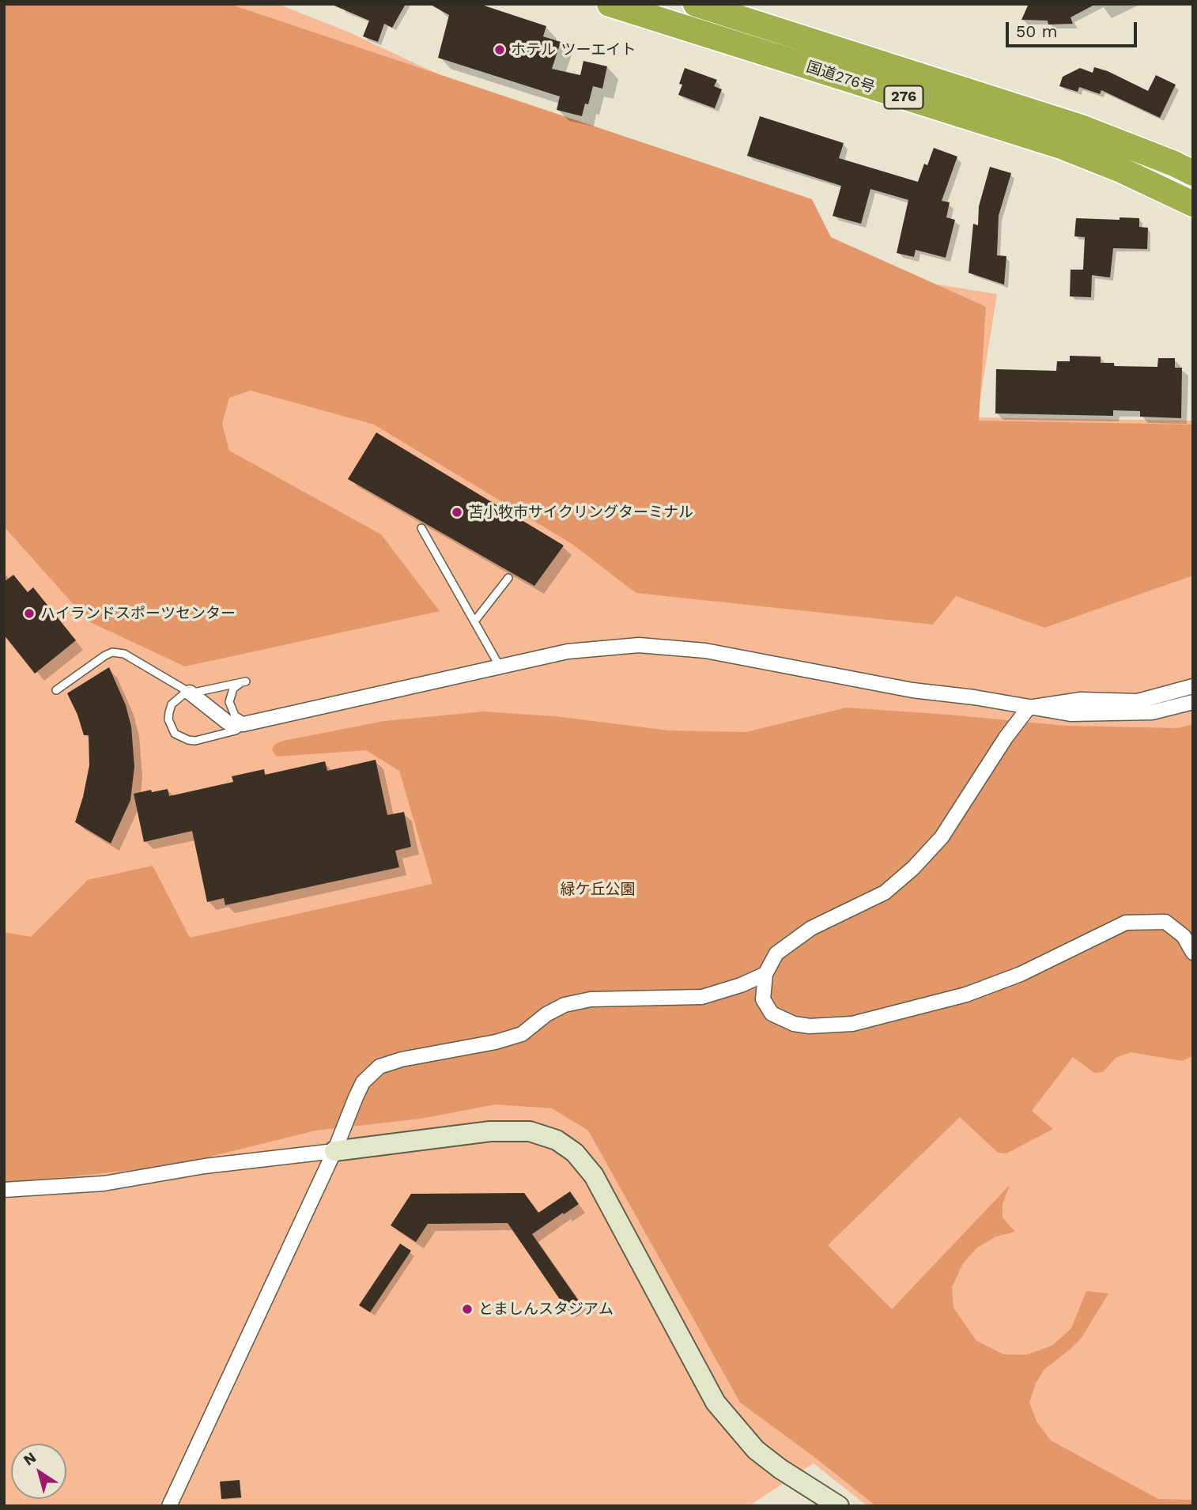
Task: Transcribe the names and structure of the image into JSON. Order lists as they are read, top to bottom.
{
  "streets": {
    "highway": ["国道276号", "276"]
  },
  "parks": ["緑ケ丘公園"],
  "places": [
    "ホテル ツーエイト",
    "苫小牧市サイクリングターミナル",
    "ハイランドスポーツセンター",
    "とましんスタジアム"
  ],
  "scale_bar": "50 m",
  "north": "top left"
}
